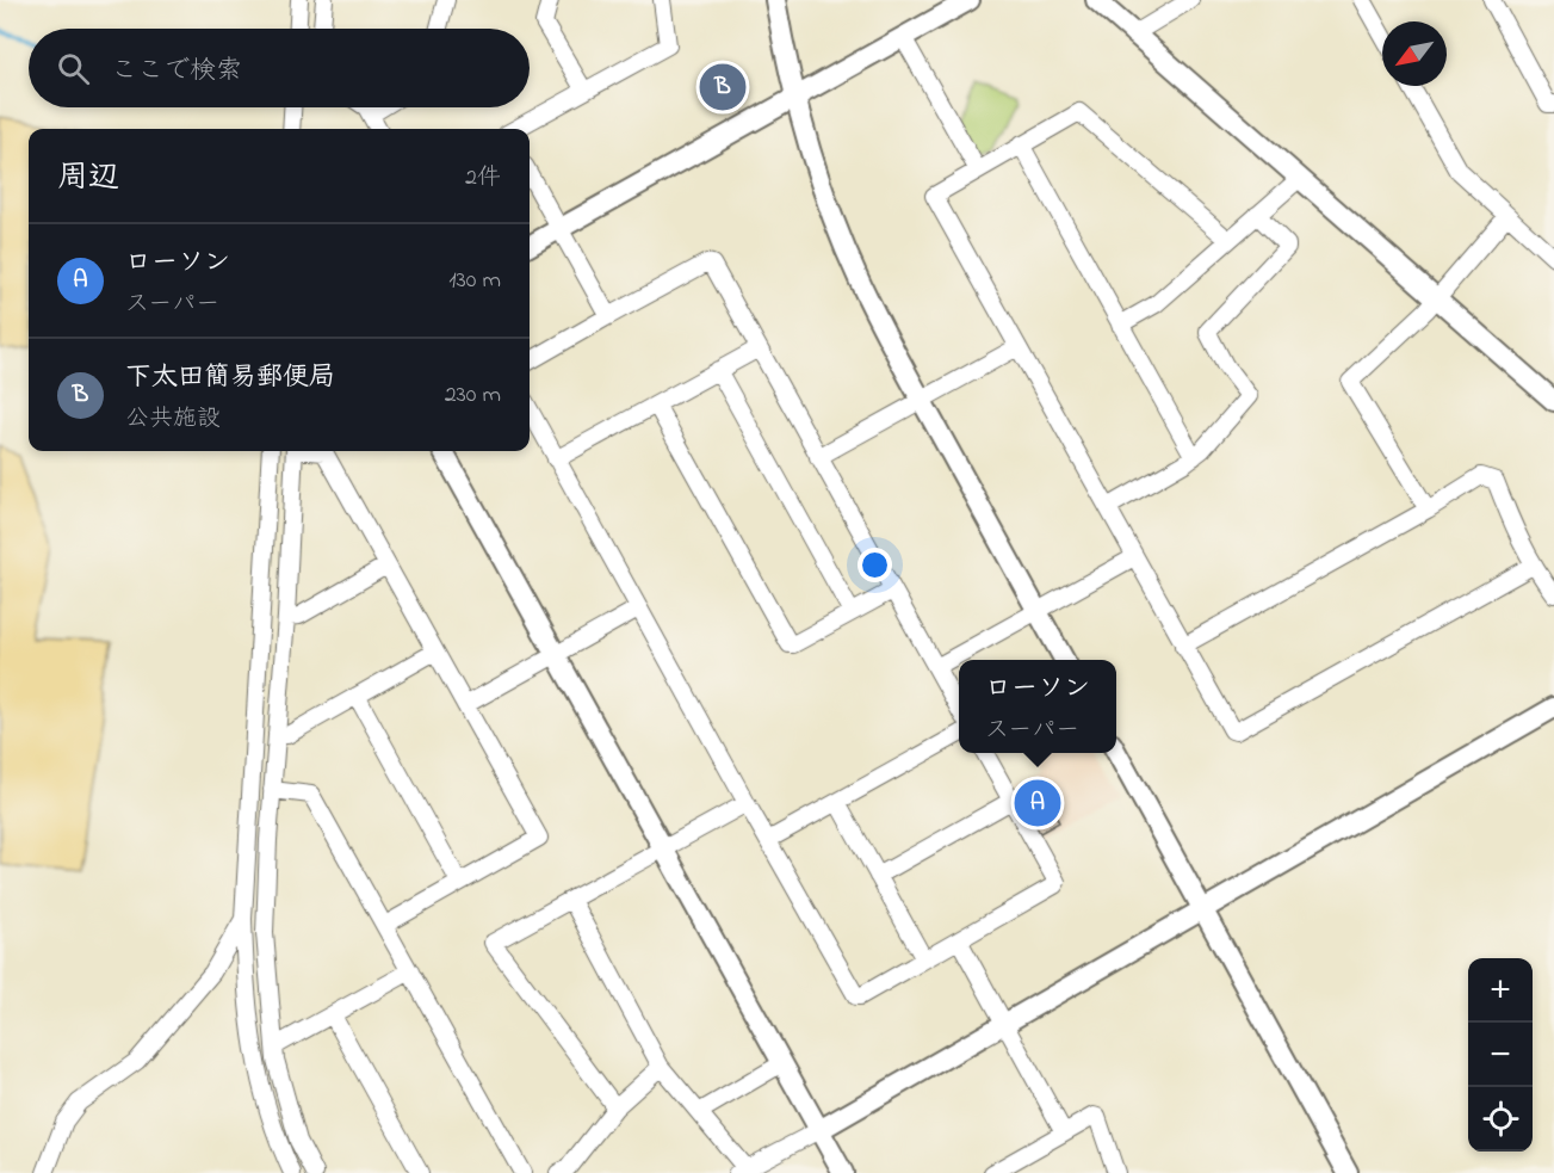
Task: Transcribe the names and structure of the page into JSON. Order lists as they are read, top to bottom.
{
  "north": "bottom left",
  "page": {
    "search": "ここで検索",
    "pins": ["B", "A"],
    "heading": ["周辺", "2件"],
    "list": [
      {
        "mark": "A",
        "name": "ローソン",
        "note": "スーパー",
        "value": "130 m"
      },
      {
        "mark": "B",
        "name": "下太田簡易郵便局",
        "note": "公共施設",
        "value": "230 m"
      }
    ],
    "popup": ["ローソン", "スーパー"],
    "map_buttons": ["+", "−"]
  }
}
